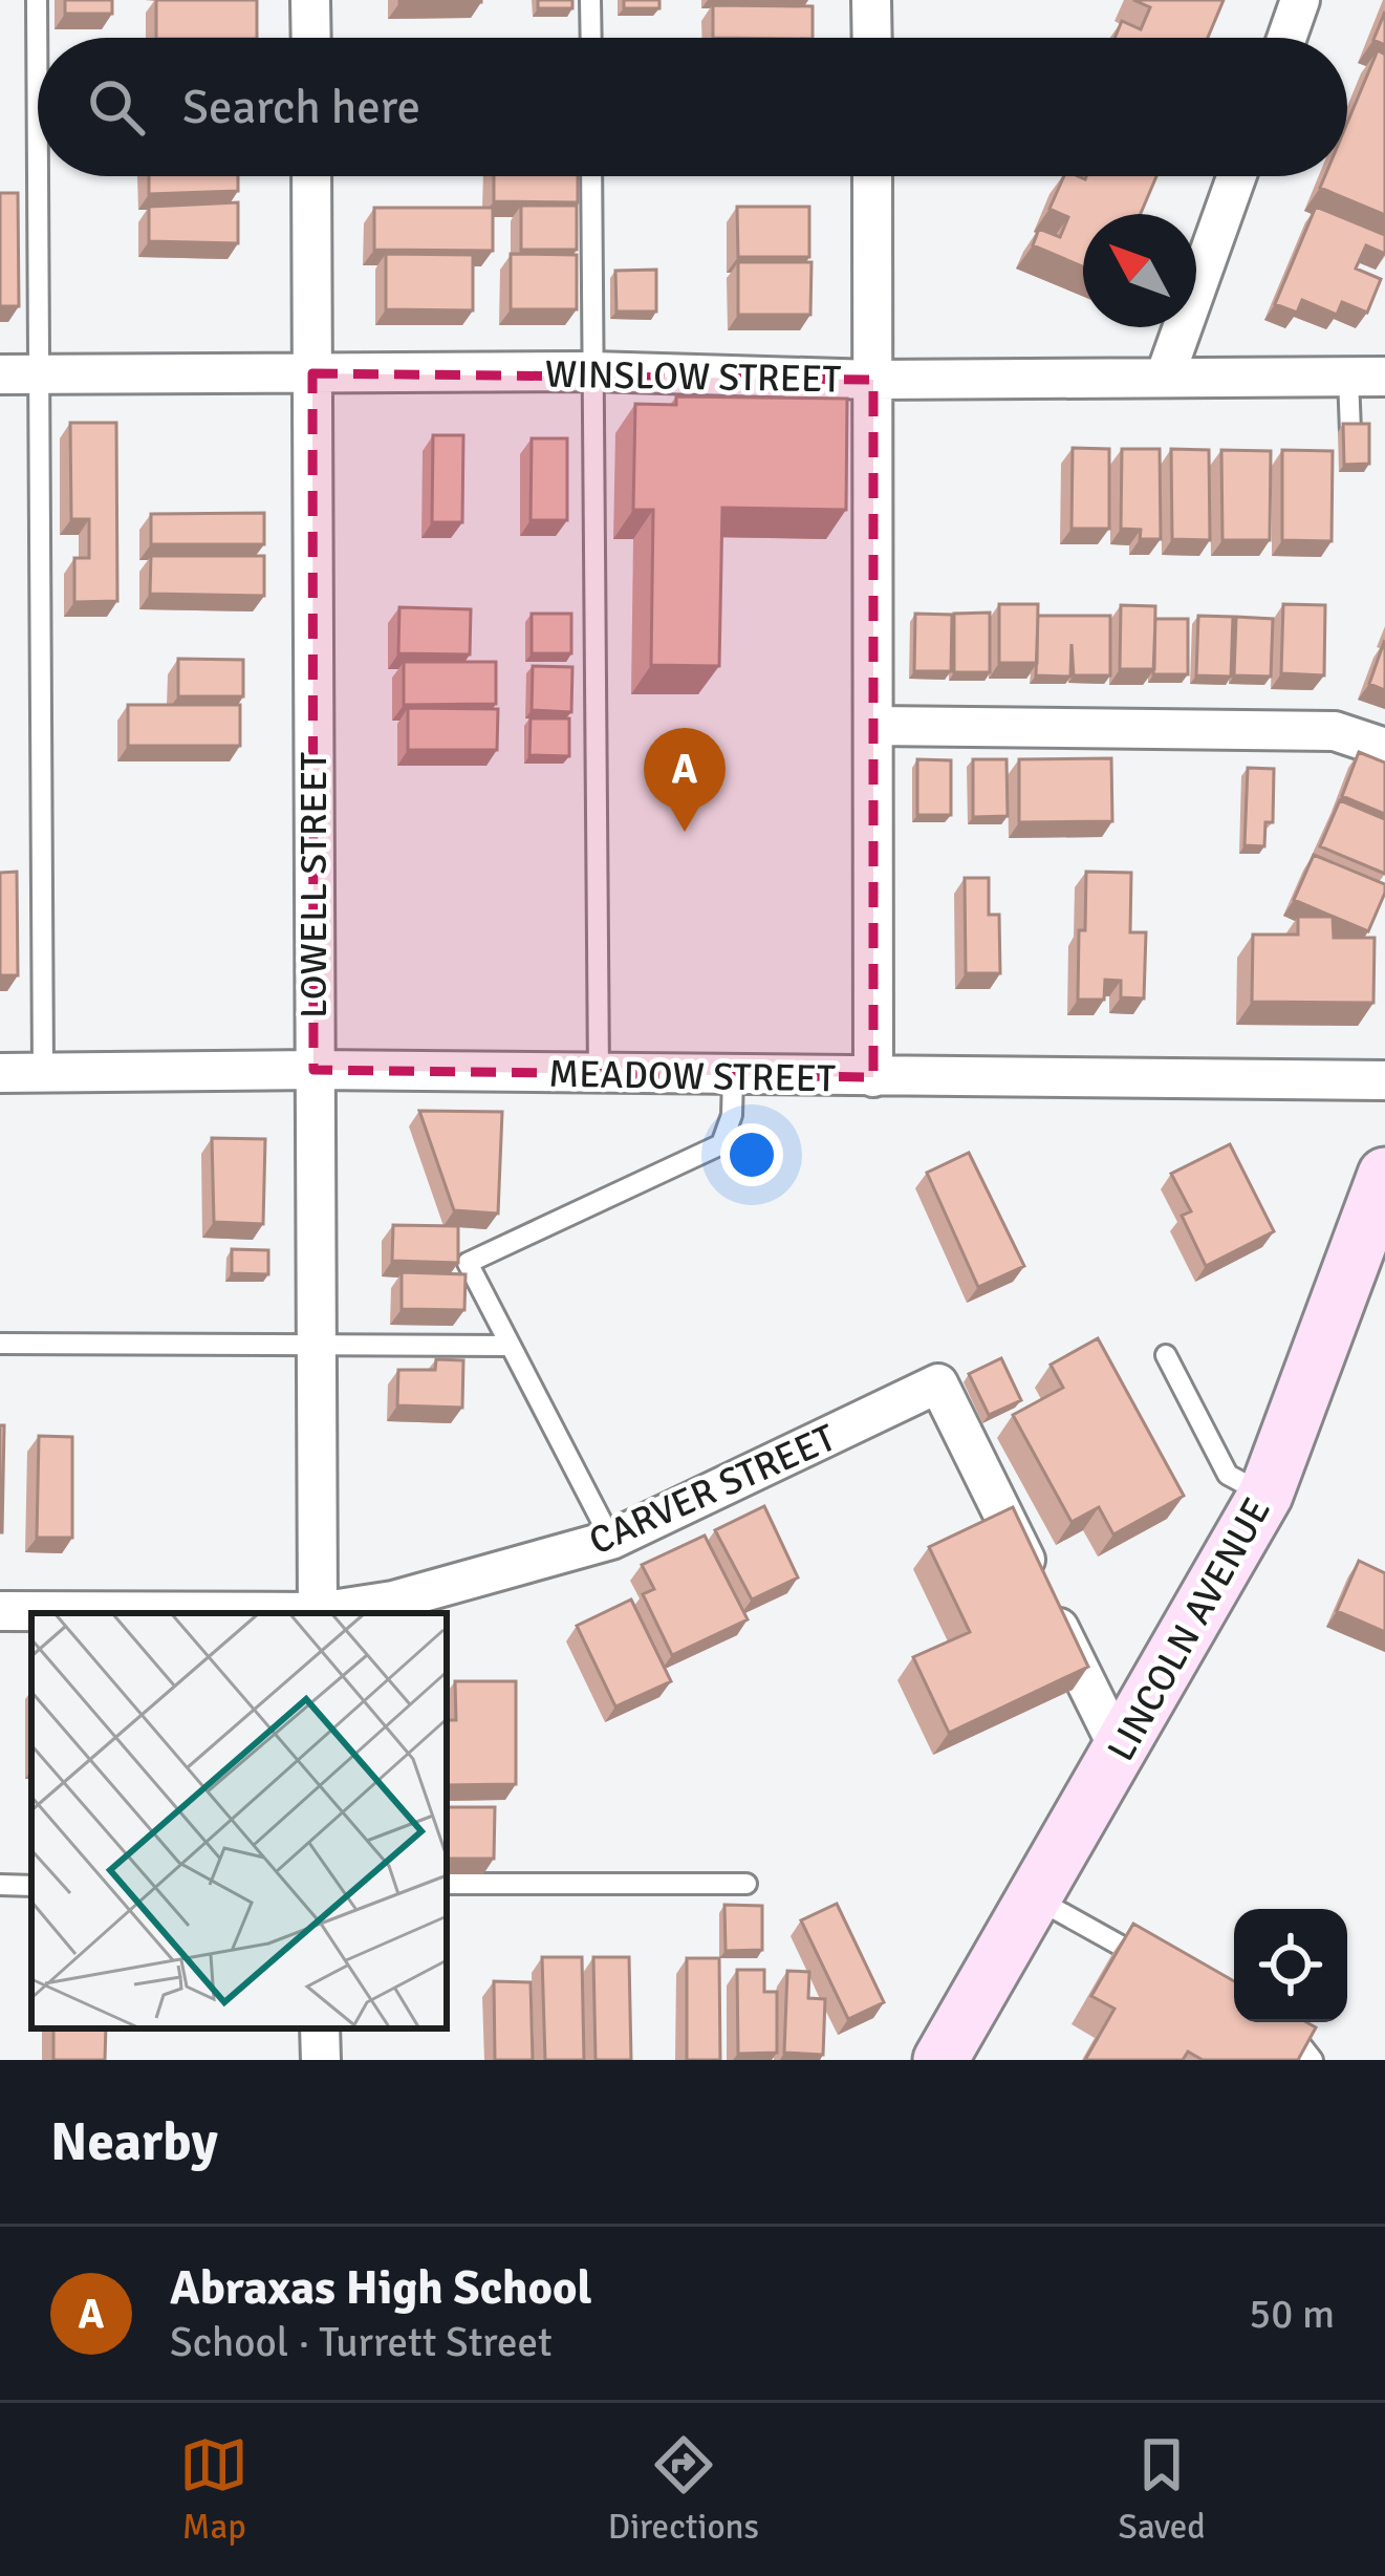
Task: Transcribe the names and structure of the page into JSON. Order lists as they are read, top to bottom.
{
  "streets": {
    "street": [
      "WINSLOW STREET",
      "LOWELL STREET",
      "MEADOW STREET",
      "CARVER STREET",
      "LINCOLN AVENUE"
    ]
  },
  "crossings": [
    ["WINSLOW STREET", "LOWELL STREET"],
    ["LOWELL STREET", "MEADOW STREET"],
    ["CARVER STREET", "LINCOLN AVENUE"]
  ],
  "north": "top left",
  "page": {
    "search": "Search here",
    "pins": "A",
    "heading": "Nearby",
    "list": [
      {
        "mark": "A",
        "name": "Abraxas High School",
        "note": "School · Turrett Street",
        "value": "50 m"
      }
    ],
    "nav": ["Map", "Directions", "Saved"]
  }
}
